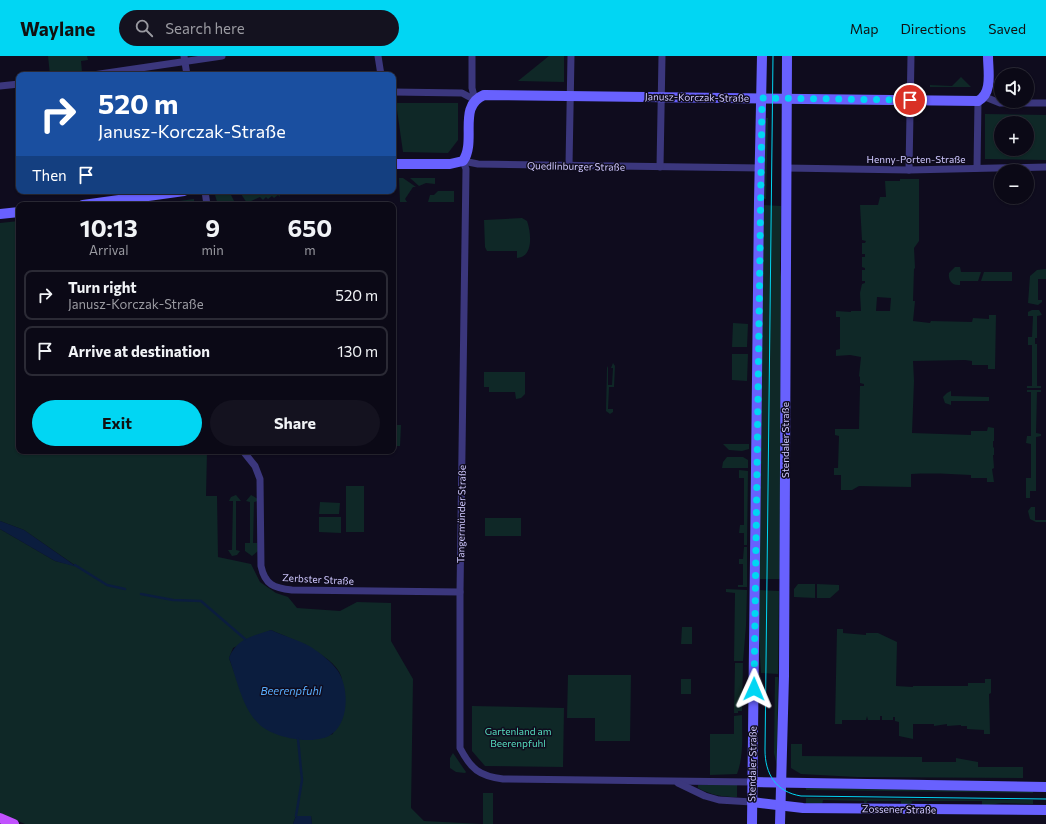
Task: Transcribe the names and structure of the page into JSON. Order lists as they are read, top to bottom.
{
  "streets": {
    "main road": [
      "Janusz-Korczak-Straße",
      "Quedlinburger Straße",
      "Stendaler Straße",
      "Tangermünder Straße",
      "Zossener Straße"
    ],
    "street": ["Henny-Porten-Straße", "Zerbster Straße"]
  },
  "crossings": [
    ["Janusz-Korczak-Straße", "Stendaler Straße"],
    ["Janusz-Korczak-Straße", "Tangermünder Straße"],
    ["Henny-Porten-Straße", "Stendaler Straße"],
    ["Quedlinburger Straße", "Stendaler Straße"],
    ["Quedlinburger Straße", "Tangermünder Straße"],
    ["Stendaler Straße", "Tangermünder Straße"],
    ["Stendaler Straße", "Zossener Straße"],
    ["Tangermünder Straße", "Zerbster Straße"],
    ["Tangermünder Straße", "Zossener Straße"]
  ],
  "water": ["Beerenpfuhl"],
  "parks": ["Gartenland am Beerenpfuhl"],
  "page": {
    "header": "Waylane",
    "search": "Search here",
    "nav": ["Map", "Directions", "Saved"],
    "map_buttons": ["+", "−"],
    "turn": ["520 m", "Janusz-Korczak-Straße"],
    "then": "Then",
    "eta": [
      "10:13",
      "Arrival",
      "9",
      "min",
      "650",
      "m"
    ],
    "list": [
      {
        "name": "Turn right",
        "note": "Janusz-Korczak-Straße",
        "value": "520 m"
      },
      {
        "name": "Arrive at destination",
        "value": "130 m"
      }
    ],
    "buttons": ["Exit", "Share"]
  }
}
